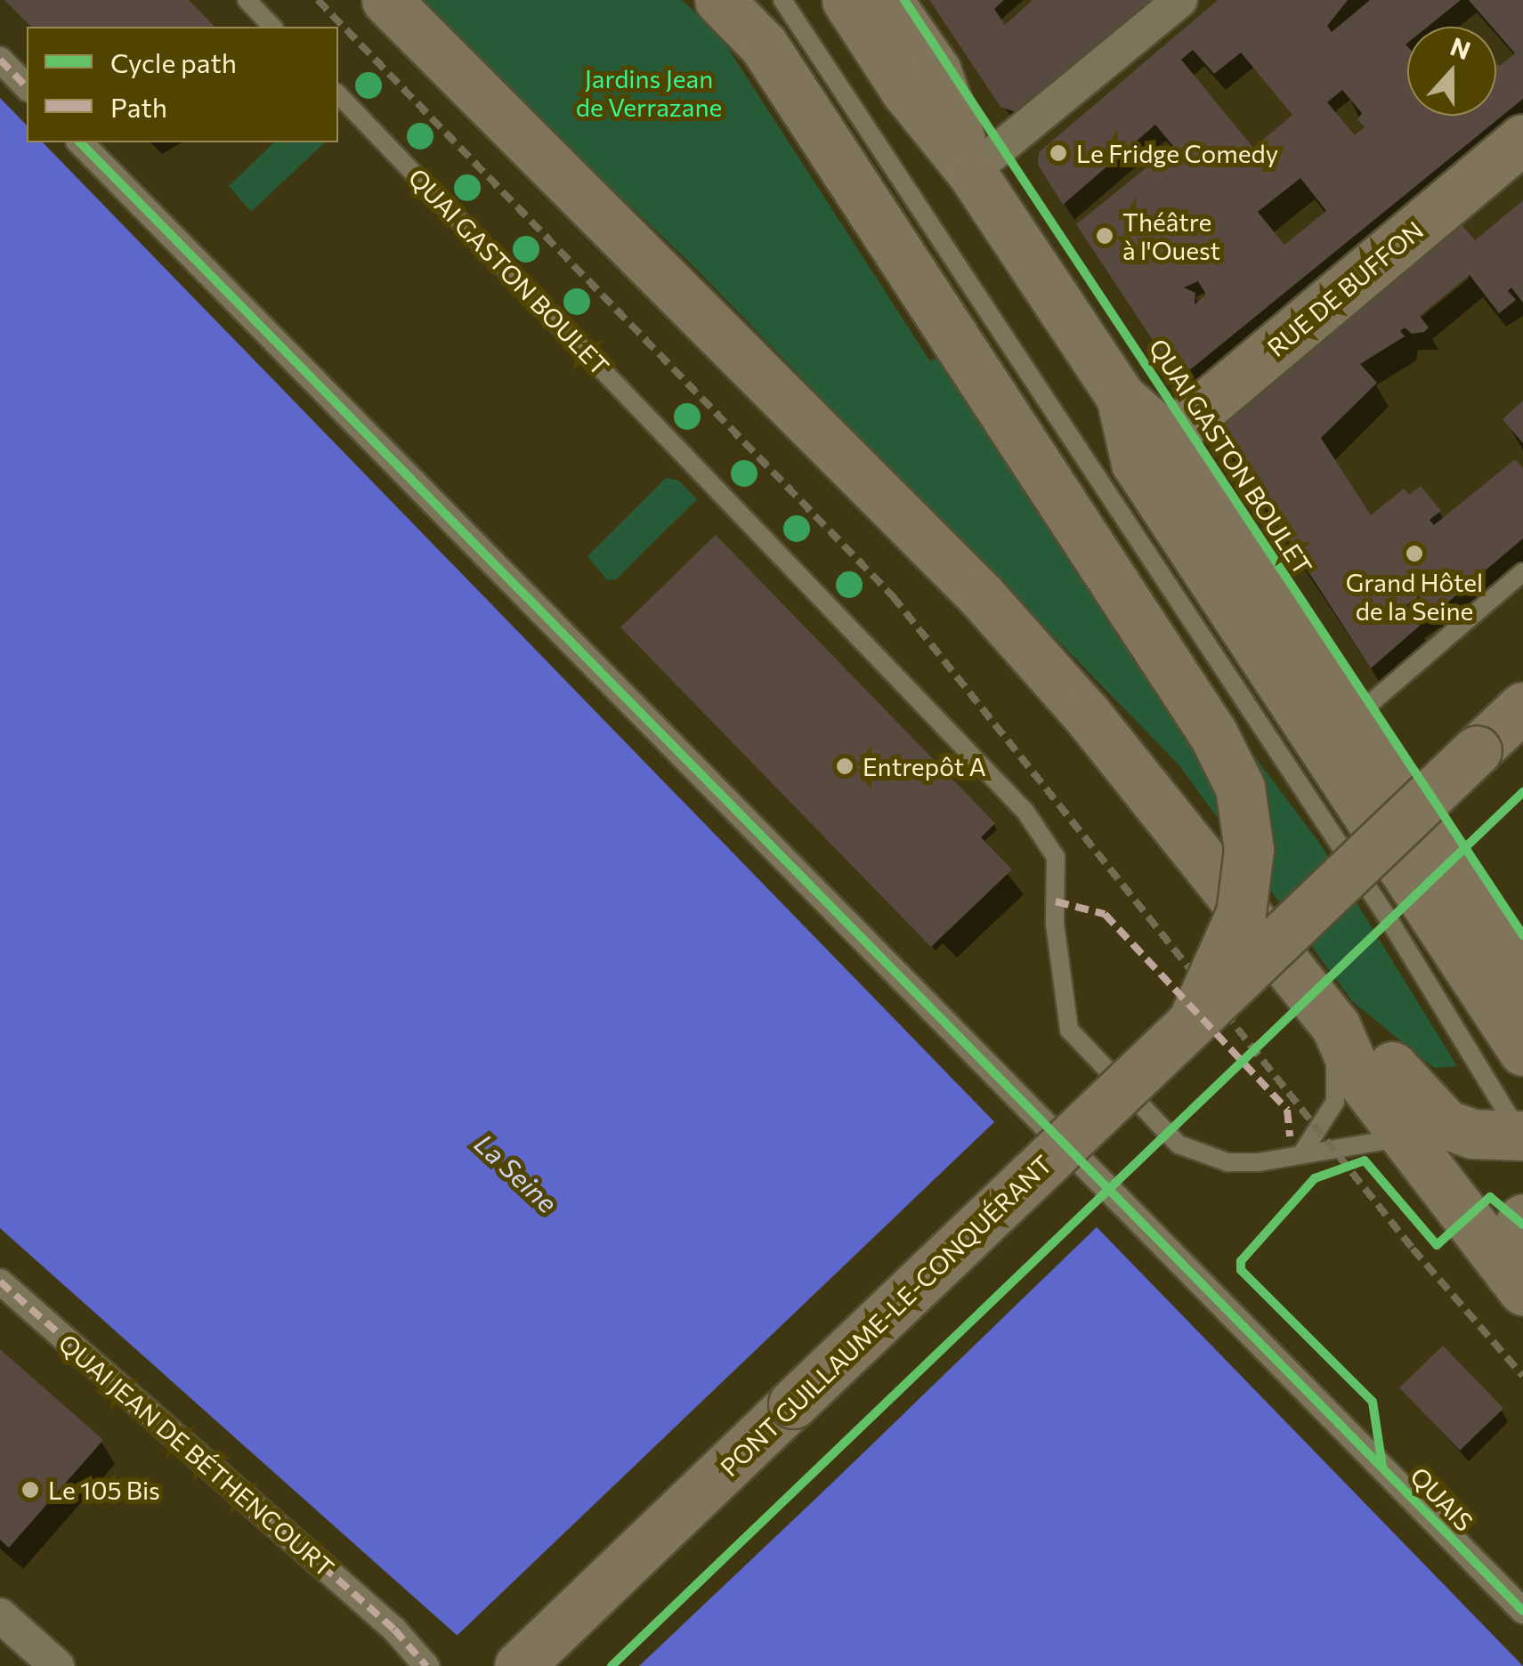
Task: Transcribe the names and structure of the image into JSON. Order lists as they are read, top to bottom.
{
  "streets": {
    "main road": ["QUAI GASTON BOULET", "RUE DE BUFFON", "PONT GUILLAUME-LE-CONQUÉRANT"],
    "street": ["QUAI JEAN DE BÉTHENCOURT", "QUAIS"]
  },
  "crossings": [
    ["QUAI GASTON BOULET", "RUE DE BUFFON"]
  ],
  "water": ["La Seine"],
  "parks": ["Jardins Jean de Verrazane"],
  "places": [
    "Le Fridge Comedy",
    "Théâtre à l'Ouest",
    "Grand Hôtel de la Seine",
    "Entrepôt A",
    "Le 105 Bis"
  ],
  "legend": ["Cycle path", "Path"],
  "north": "top"
}
